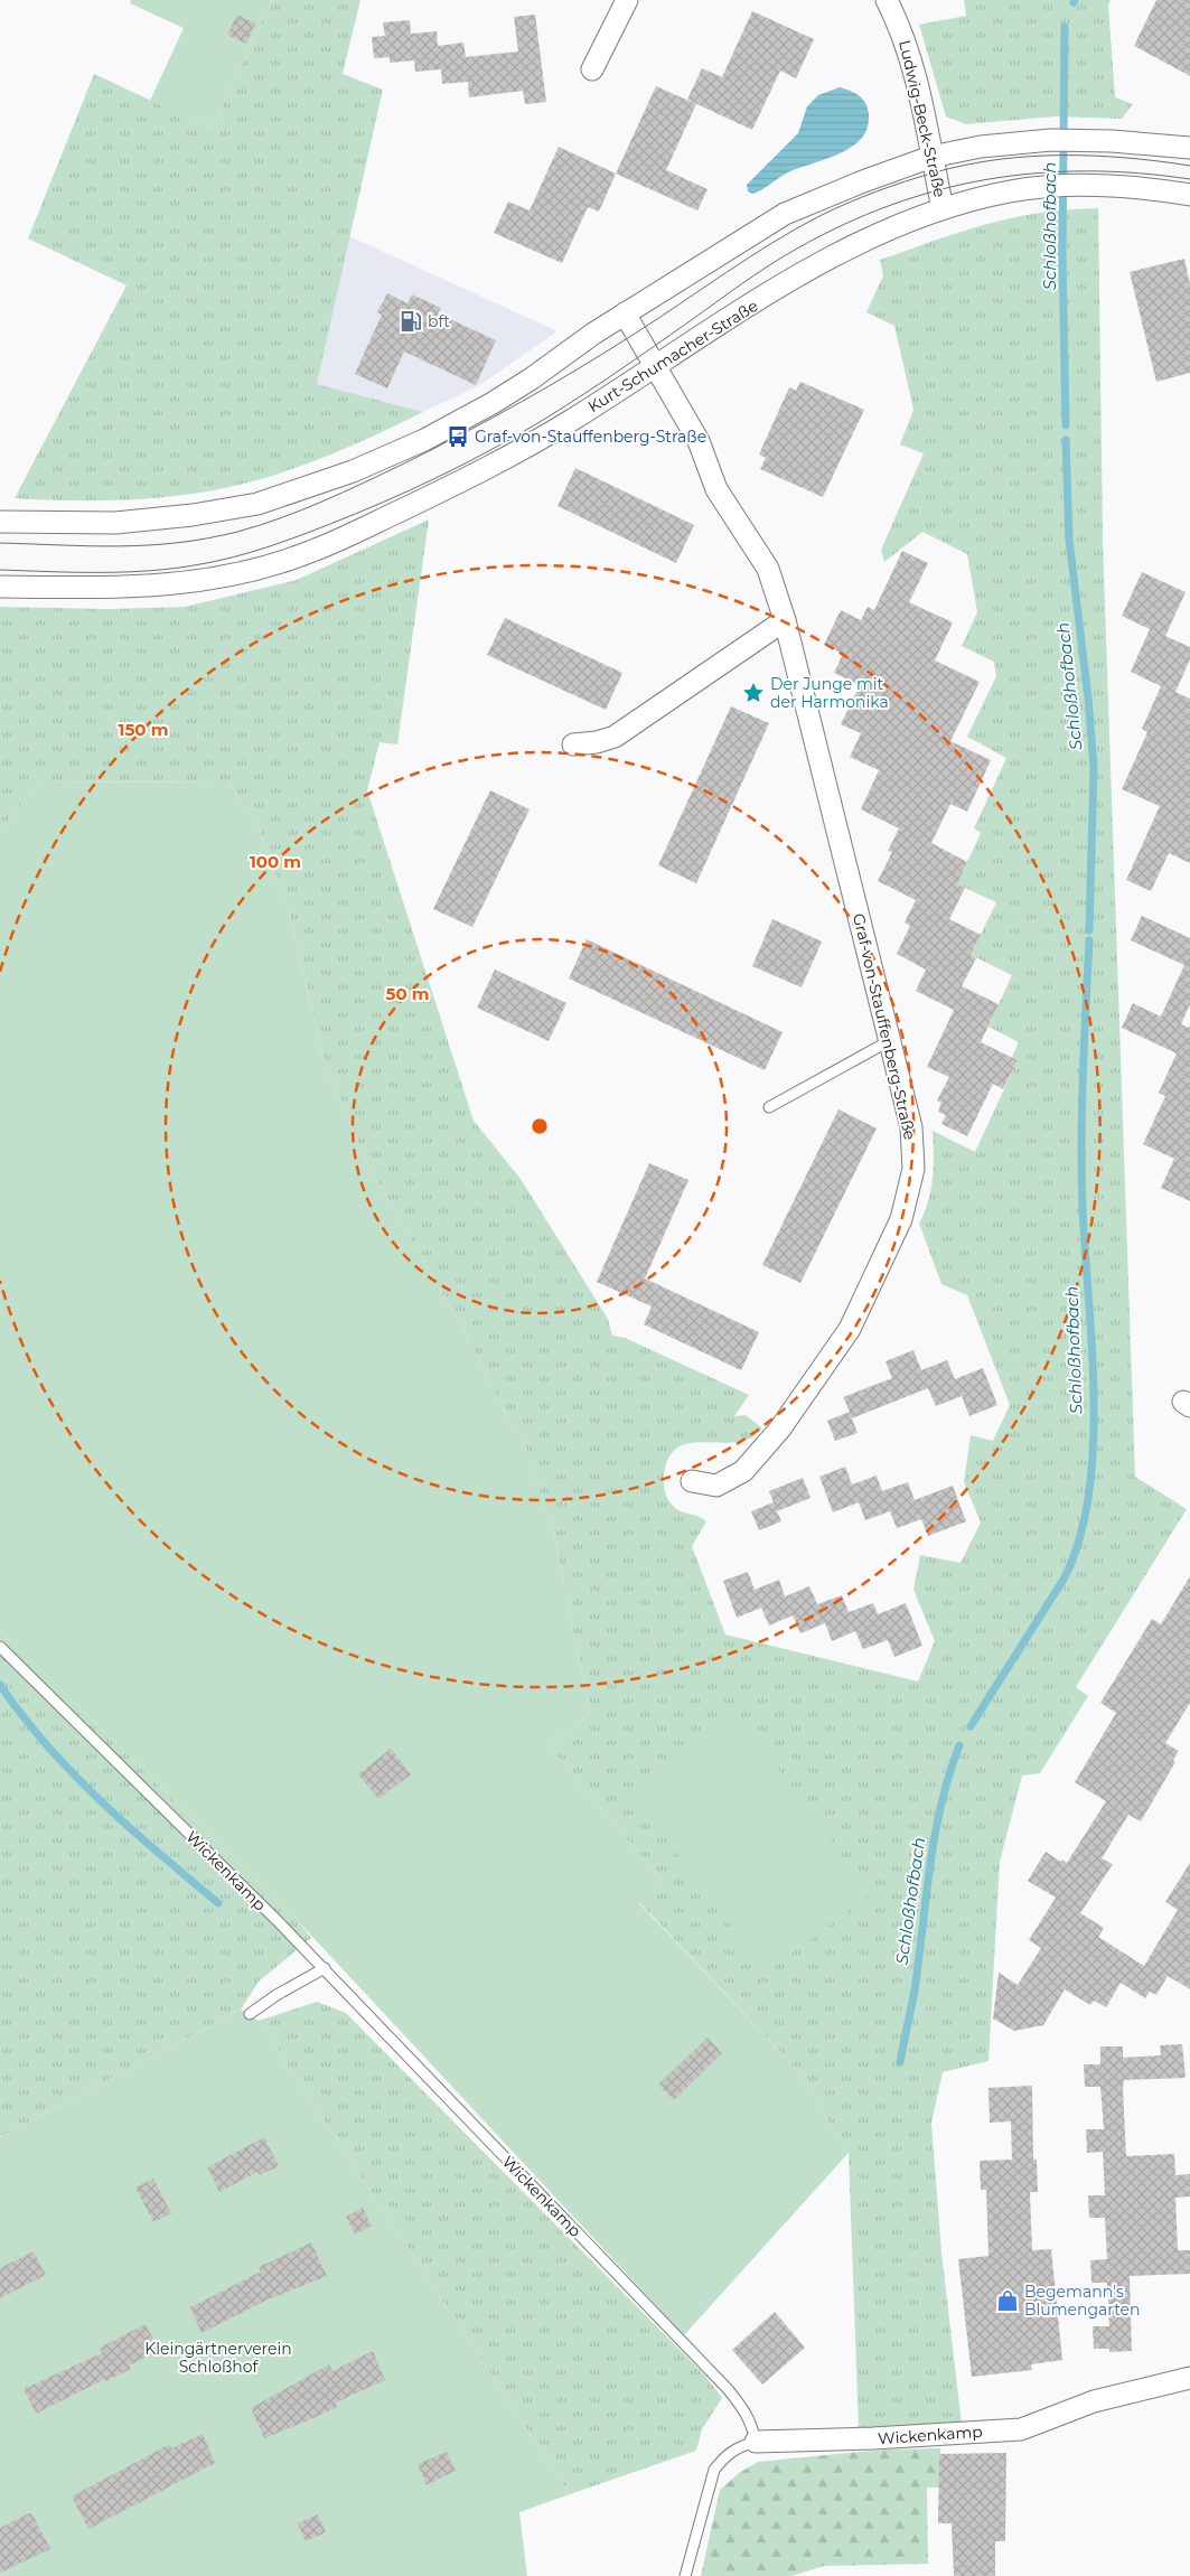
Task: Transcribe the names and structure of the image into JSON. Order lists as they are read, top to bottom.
{
  "streets": {
    "street": [
      "Ludwig-Beck-Straße",
      "Kurt-Schumacher-Straße",
      "Graf-von-Stauffenberg-Straße",
      "Wickenkamp"
    ]
  },
  "crossings": [
    ["Ludwig-Beck-Straße", "Kurt-Schumacher-Straße"],
    ["Kurt-Schumacher-Straße", "Graf-von-Stauffenberg-Straße"]
  ],
  "water": ["Schloßhofbach"],
  "parks": ["Kleingärtnerverein Schloßhof"],
  "places": {
    "fuel station": ["bft"],
    "bus stop": ["Graf-von-Stauffenberg-Straße"],
    "place": ["Der Junge mit der Harmonika"],
    "shop": ["Begemann's Blumengarten"]
  },
  "rings": ["150 m", "100 m", "50 m"]
}
